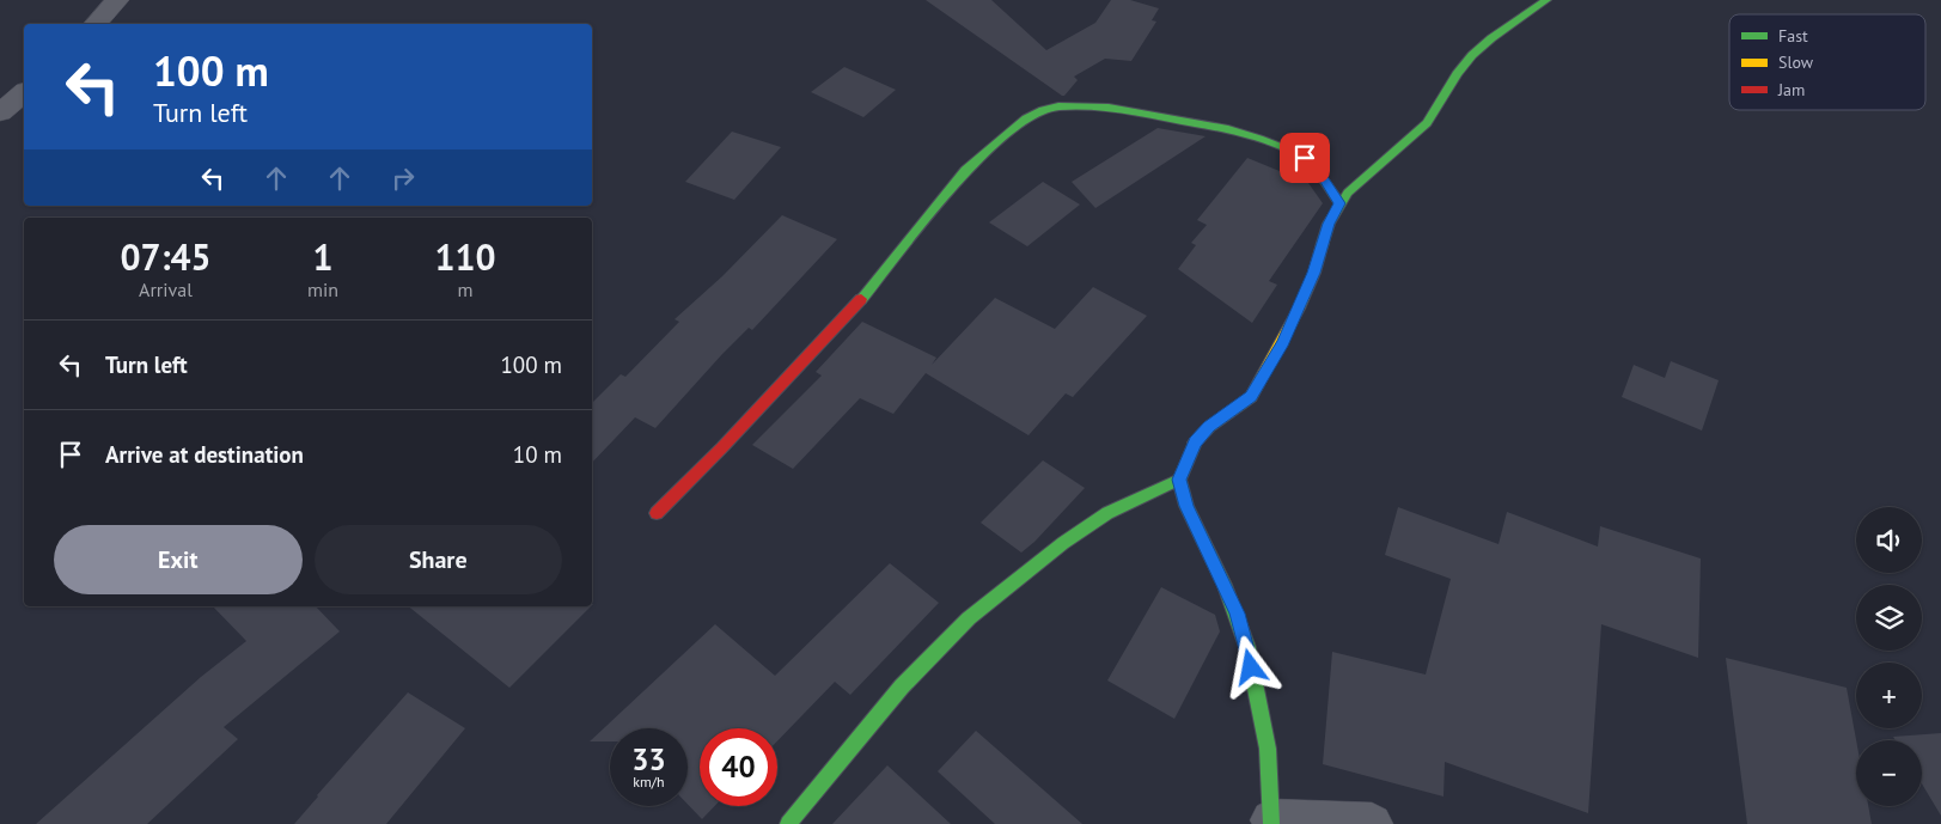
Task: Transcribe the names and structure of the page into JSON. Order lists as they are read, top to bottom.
{
  "legend": ["Fast", "Slow", "Jam"],
  "page": {
    "turn": ["100 m", "Turn left"],
    "eta": [
      "07:45",
      "Arrival",
      "1",
      "min",
      "110",
      "m"
    ],
    "list": [
      {
        "name": "Turn left",
        "value": "100 m"
      },
      {
        "name": "Arrive at destination",
        "value": "10 m"
      }
    ],
    "map_buttons": ["+", "−"],
    "buttons": ["Exit", "Share"],
    "speed": "33 km/h",
    "limit": "40"
  }
}
